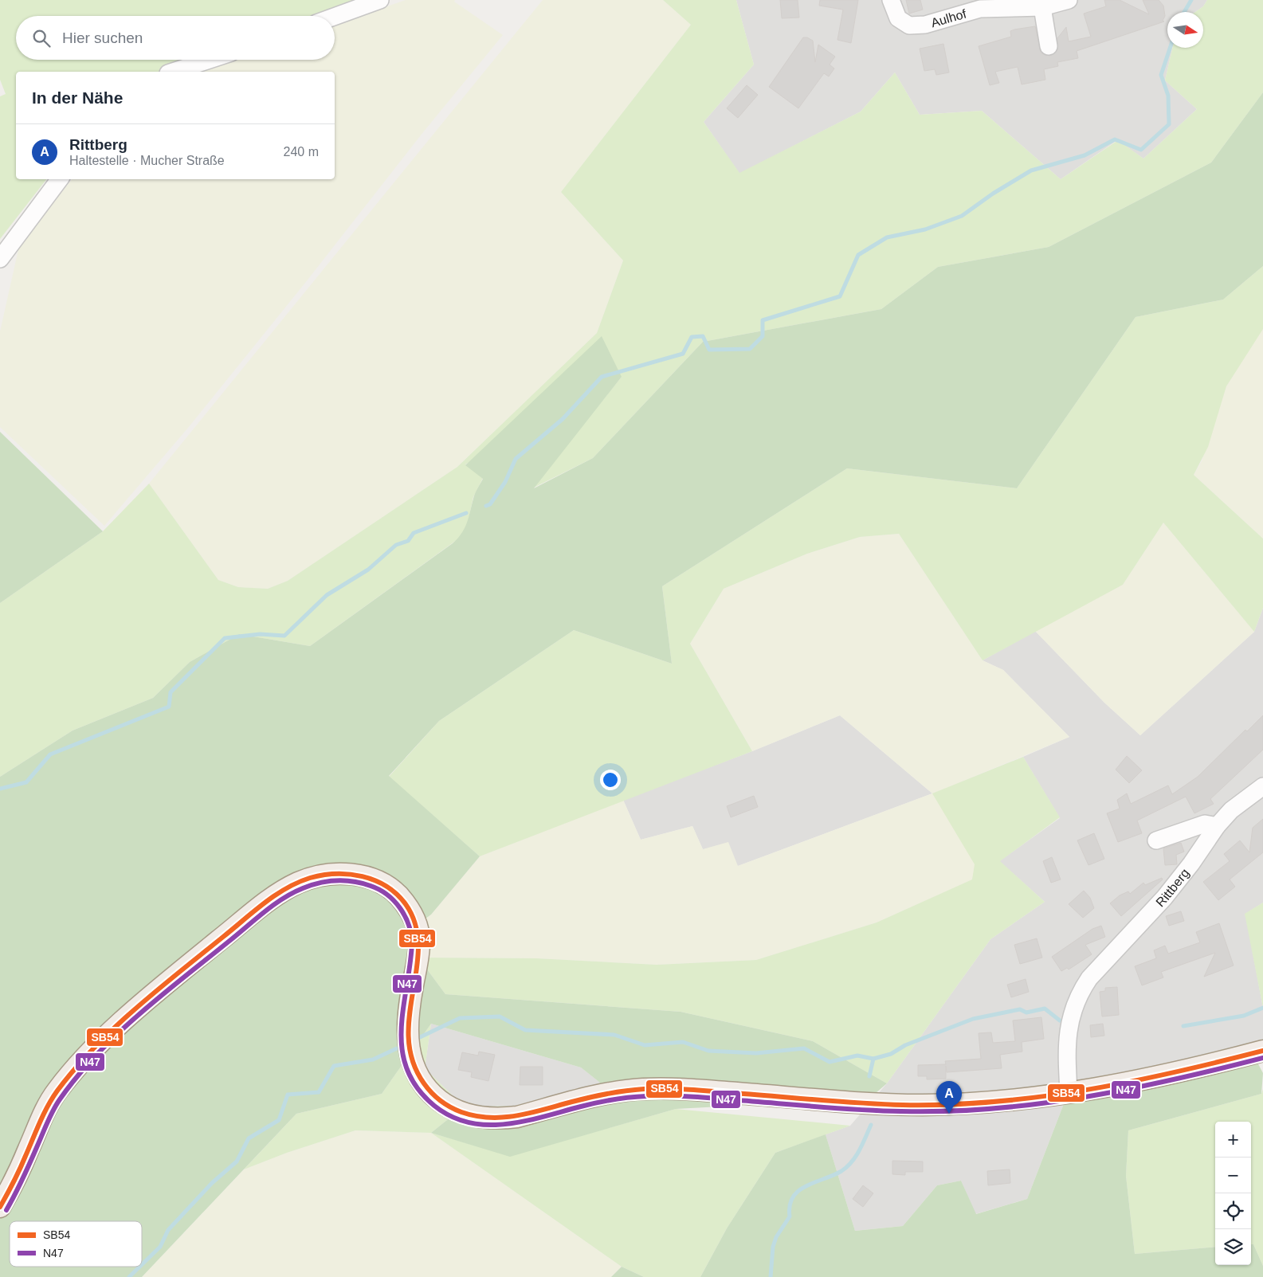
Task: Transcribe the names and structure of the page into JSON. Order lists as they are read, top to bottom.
{
  "streets": {
    "street": ["Aulhof", "Rittberg"]
  },
  "lines": ["transit line SB54", "transit line N47"],
  "legend": ["SB54", "N47"],
  "north": "right",
  "page": {
    "search": "Hier suchen",
    "heading": "In der Nähe",
    "list": [
      {
        "mark": "A",
        "name": "Rittberg",
        "note": "Haltestelle · Mucher Straße",
        "value": "240 m"
      }
    ],
    "pins": "A",
    "map_buttons": ["+", "−"]
  }
}
